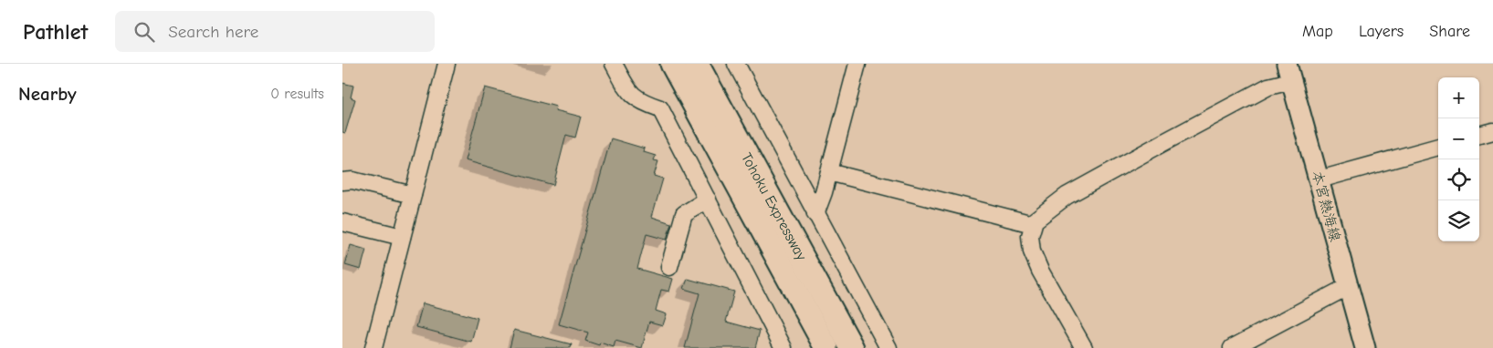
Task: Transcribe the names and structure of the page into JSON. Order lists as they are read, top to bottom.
{
  "streets": {
    "highway": ["Tohoku Expressway"],
    "main road": ["本宮熱海線"]
  },
  "page": {
    "header": "Pathlet",
    "search": "Search here",
    "nav": ["Map", "Layers", "Share"],
    "heading": ["Nearby", "0 results"],
    "map_buttons": ["+", "−"]
  }
}
